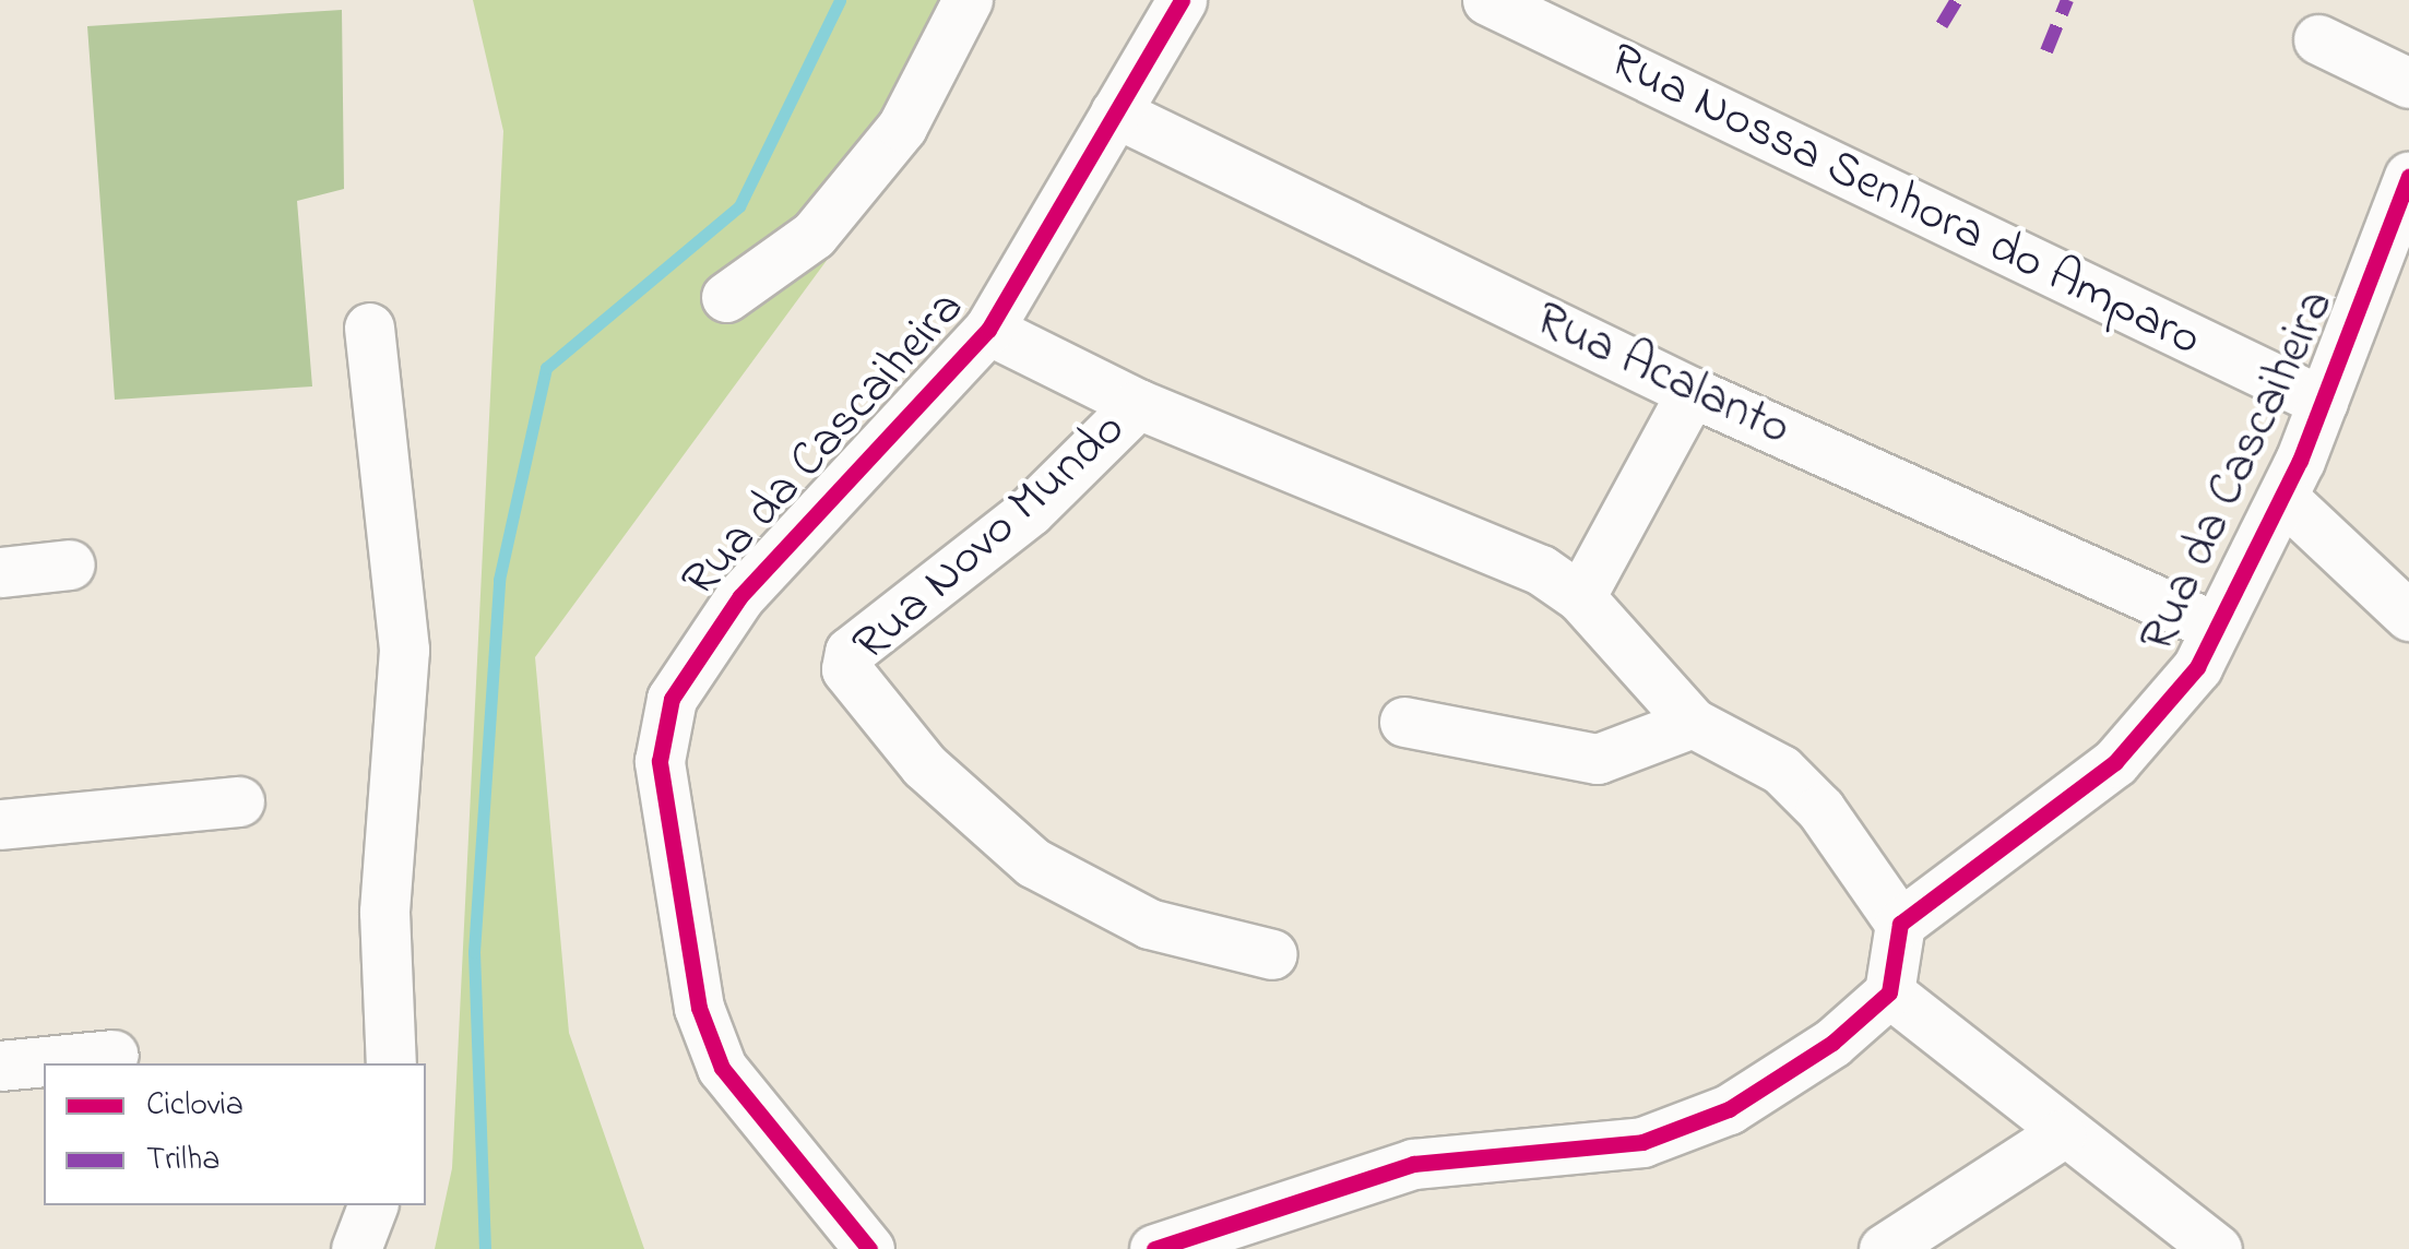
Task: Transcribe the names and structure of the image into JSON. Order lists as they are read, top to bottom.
{
  "streets": {
    "street": [
      "Rua Nossa Senhora do Amparo",
      "Rua Acalanto",
      "Rua da Cascaiheira",
      "Rua Novo Mundo"
    ]
  },
  "crossings": [
    ["Rua Nossa Senhora do Amparo", "Rua da Cascaiheira"],
    ["Rua Acalanto", "Rua da Cascaiheira"]
  ],
  "legend": ["Ciclovia", "Trilha"]
}
